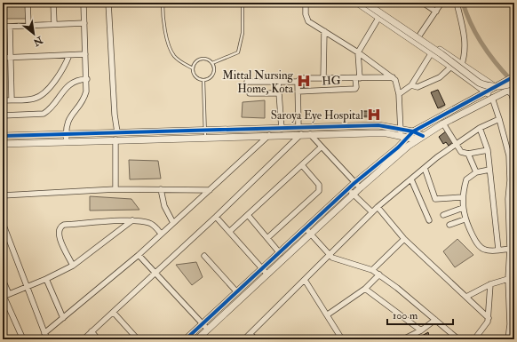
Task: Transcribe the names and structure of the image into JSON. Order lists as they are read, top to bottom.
{
  "streets": {
    "street": ["HG"]
  },
  "places": {
    "hospital": ["Mittal Nursing Home, Kota", "Saroya Eye Hospital"]
  },
  "scale_bar": "100 m",
  "north": "bottom right"
}
